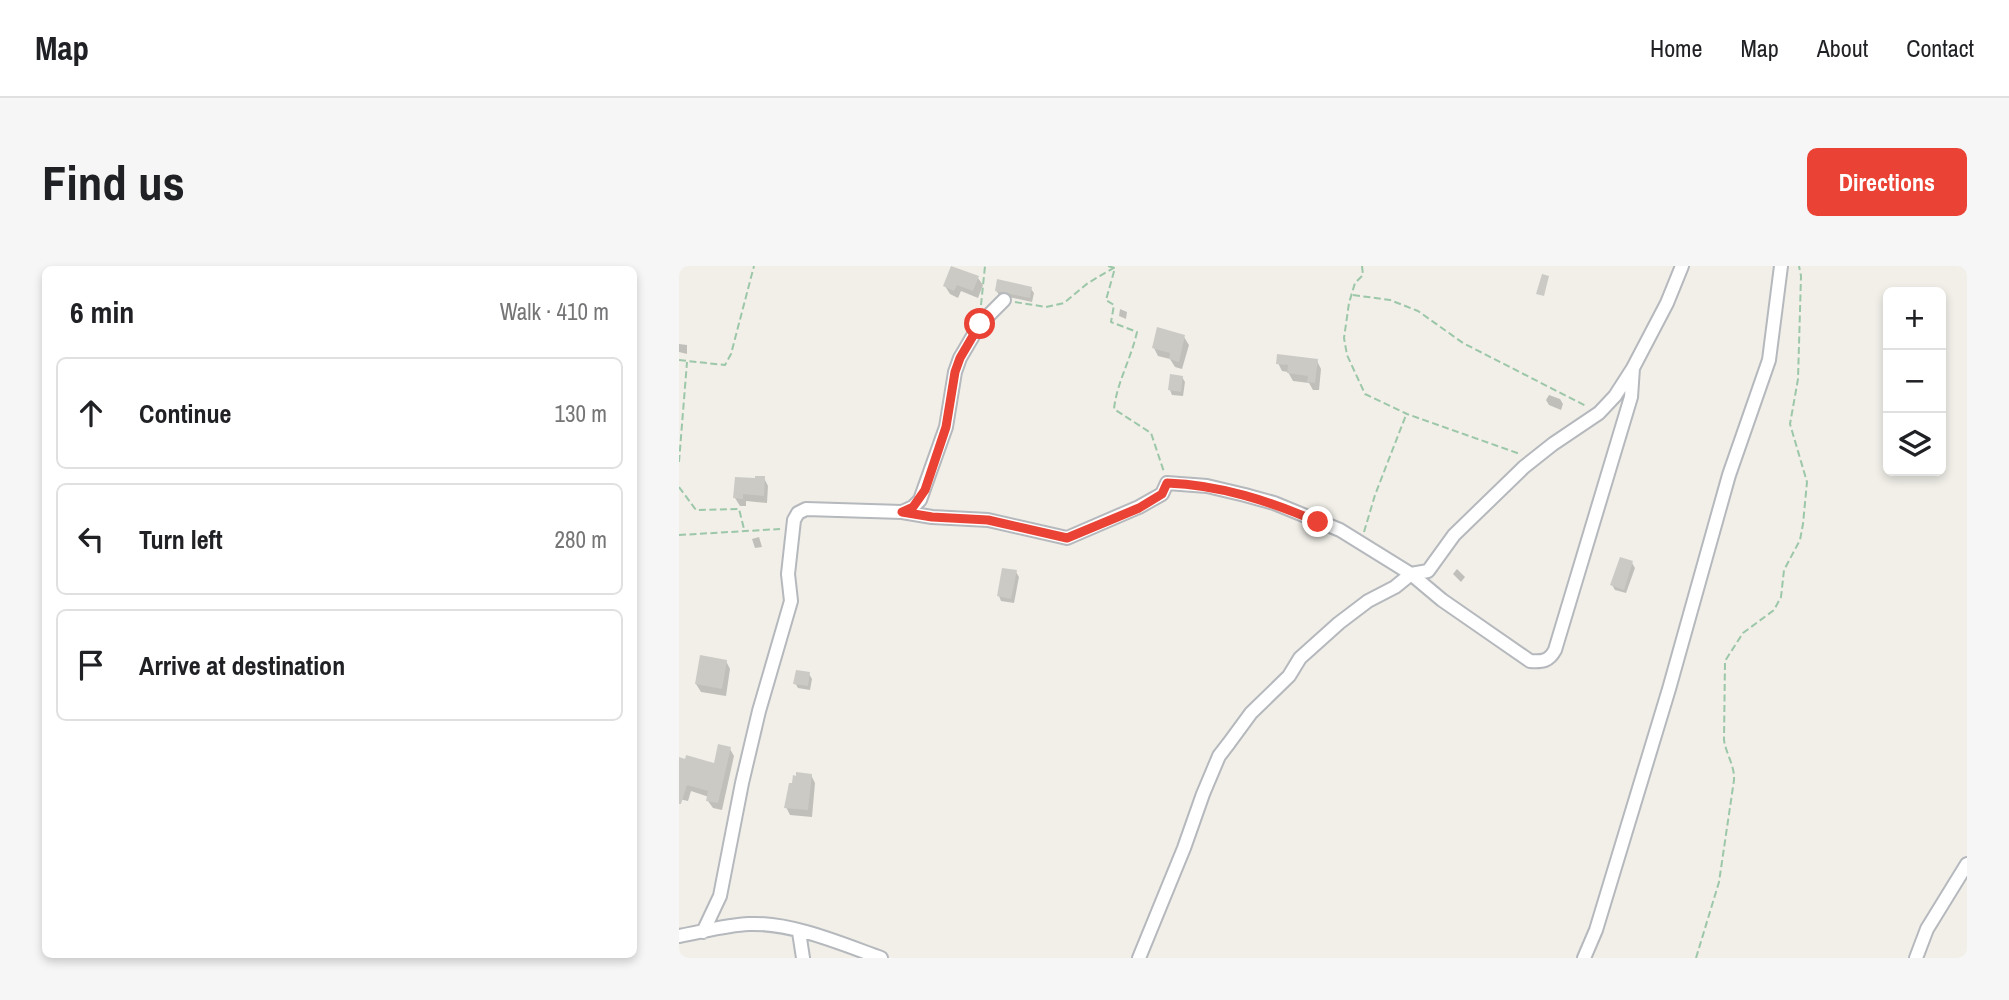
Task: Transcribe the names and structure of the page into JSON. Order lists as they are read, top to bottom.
{
  "page": {
    "header": "Map",
    "nav": [
      "Home",
      "Map",
      "About",
      "Contact"
    ],
    "buttons": "Directions",
    "title": "Find us",
    "heading": ["6 min", "Walk · 410 m"],
    "map_buttons": ["+", "−"],
    "list": [
      ["Continue", "130 m"],
      ["Turn left", "280 m"],
      "Arrive at destination"
    ]
  }
}
